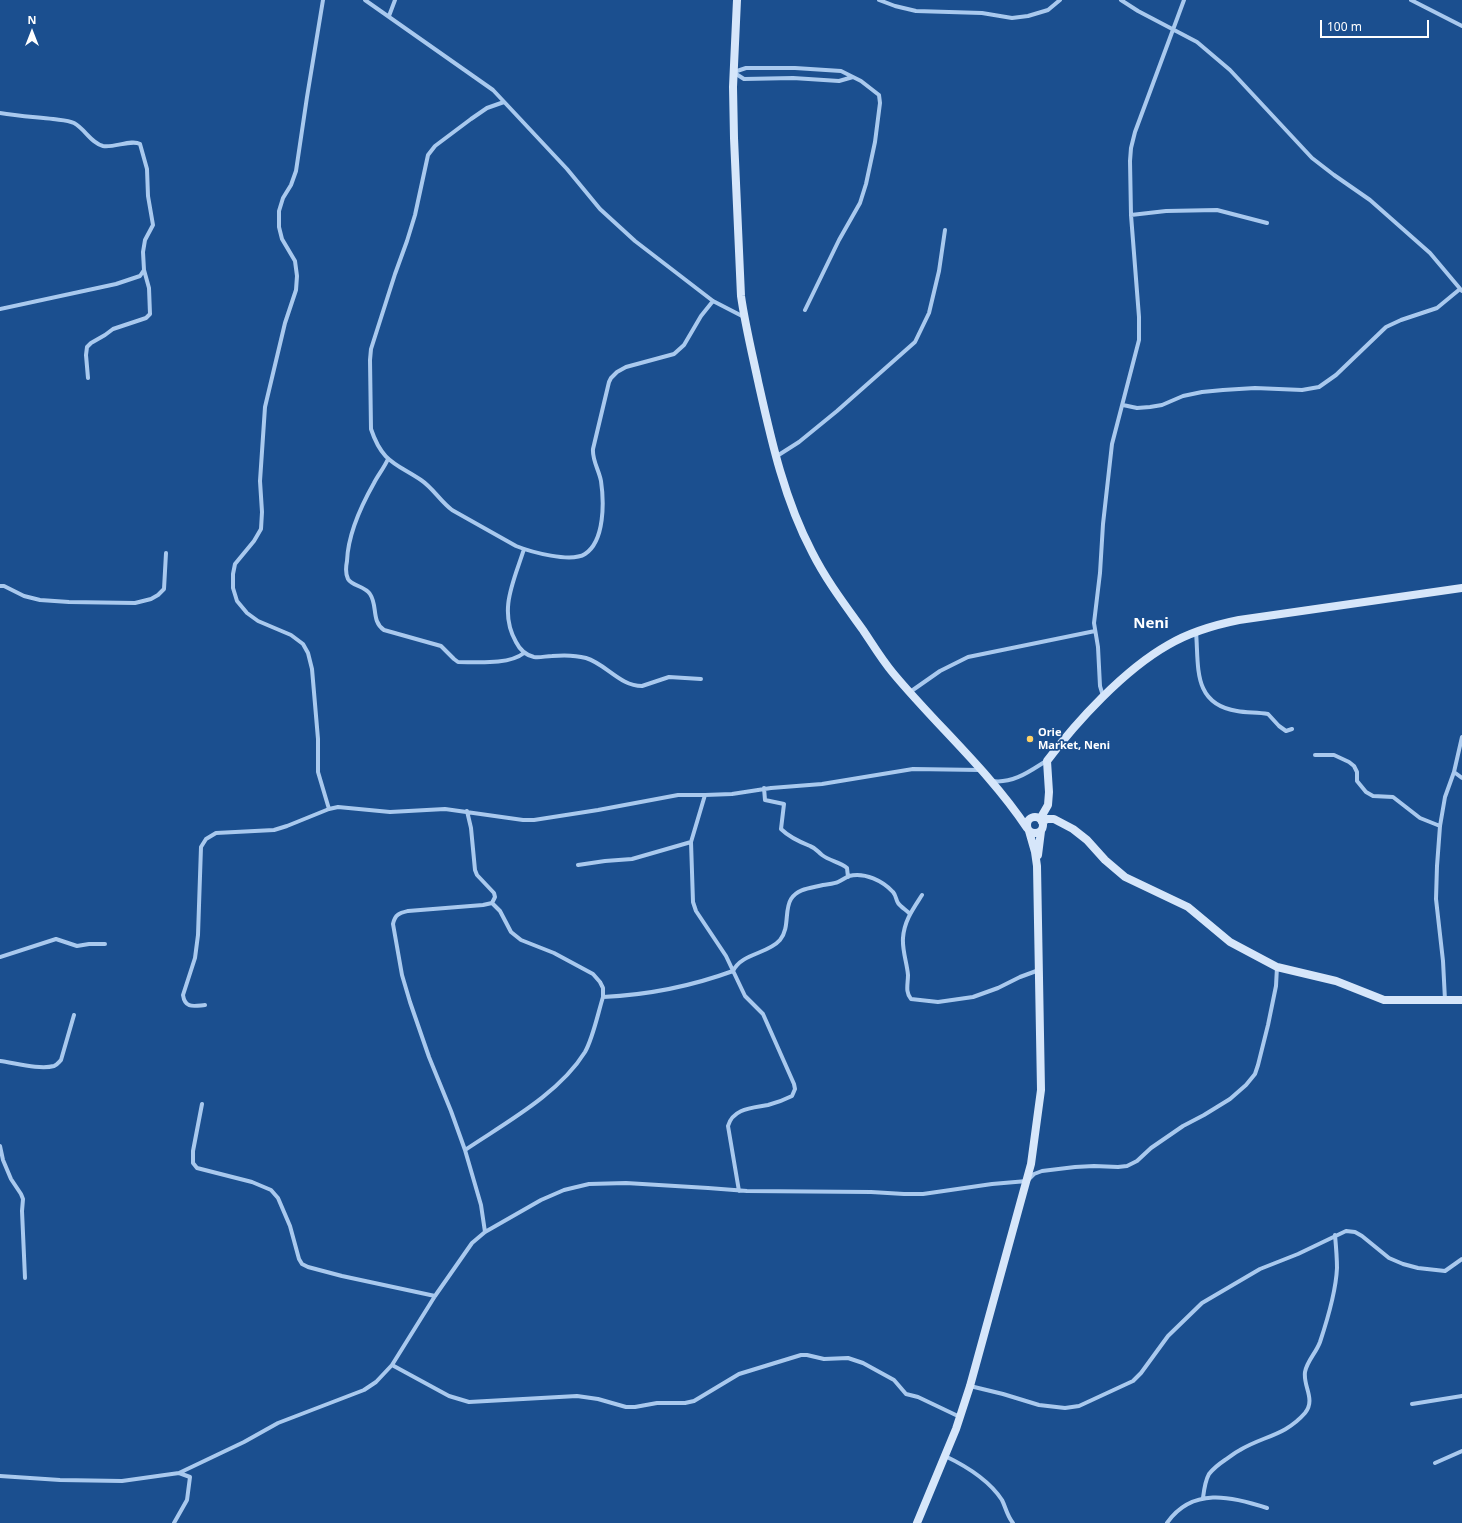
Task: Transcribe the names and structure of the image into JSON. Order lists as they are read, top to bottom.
{
  "districts": ["Neni"],
  "places": ["Orie Market, Neni"],
  "scale_bar": "100 m",
  "north": "top"
}
